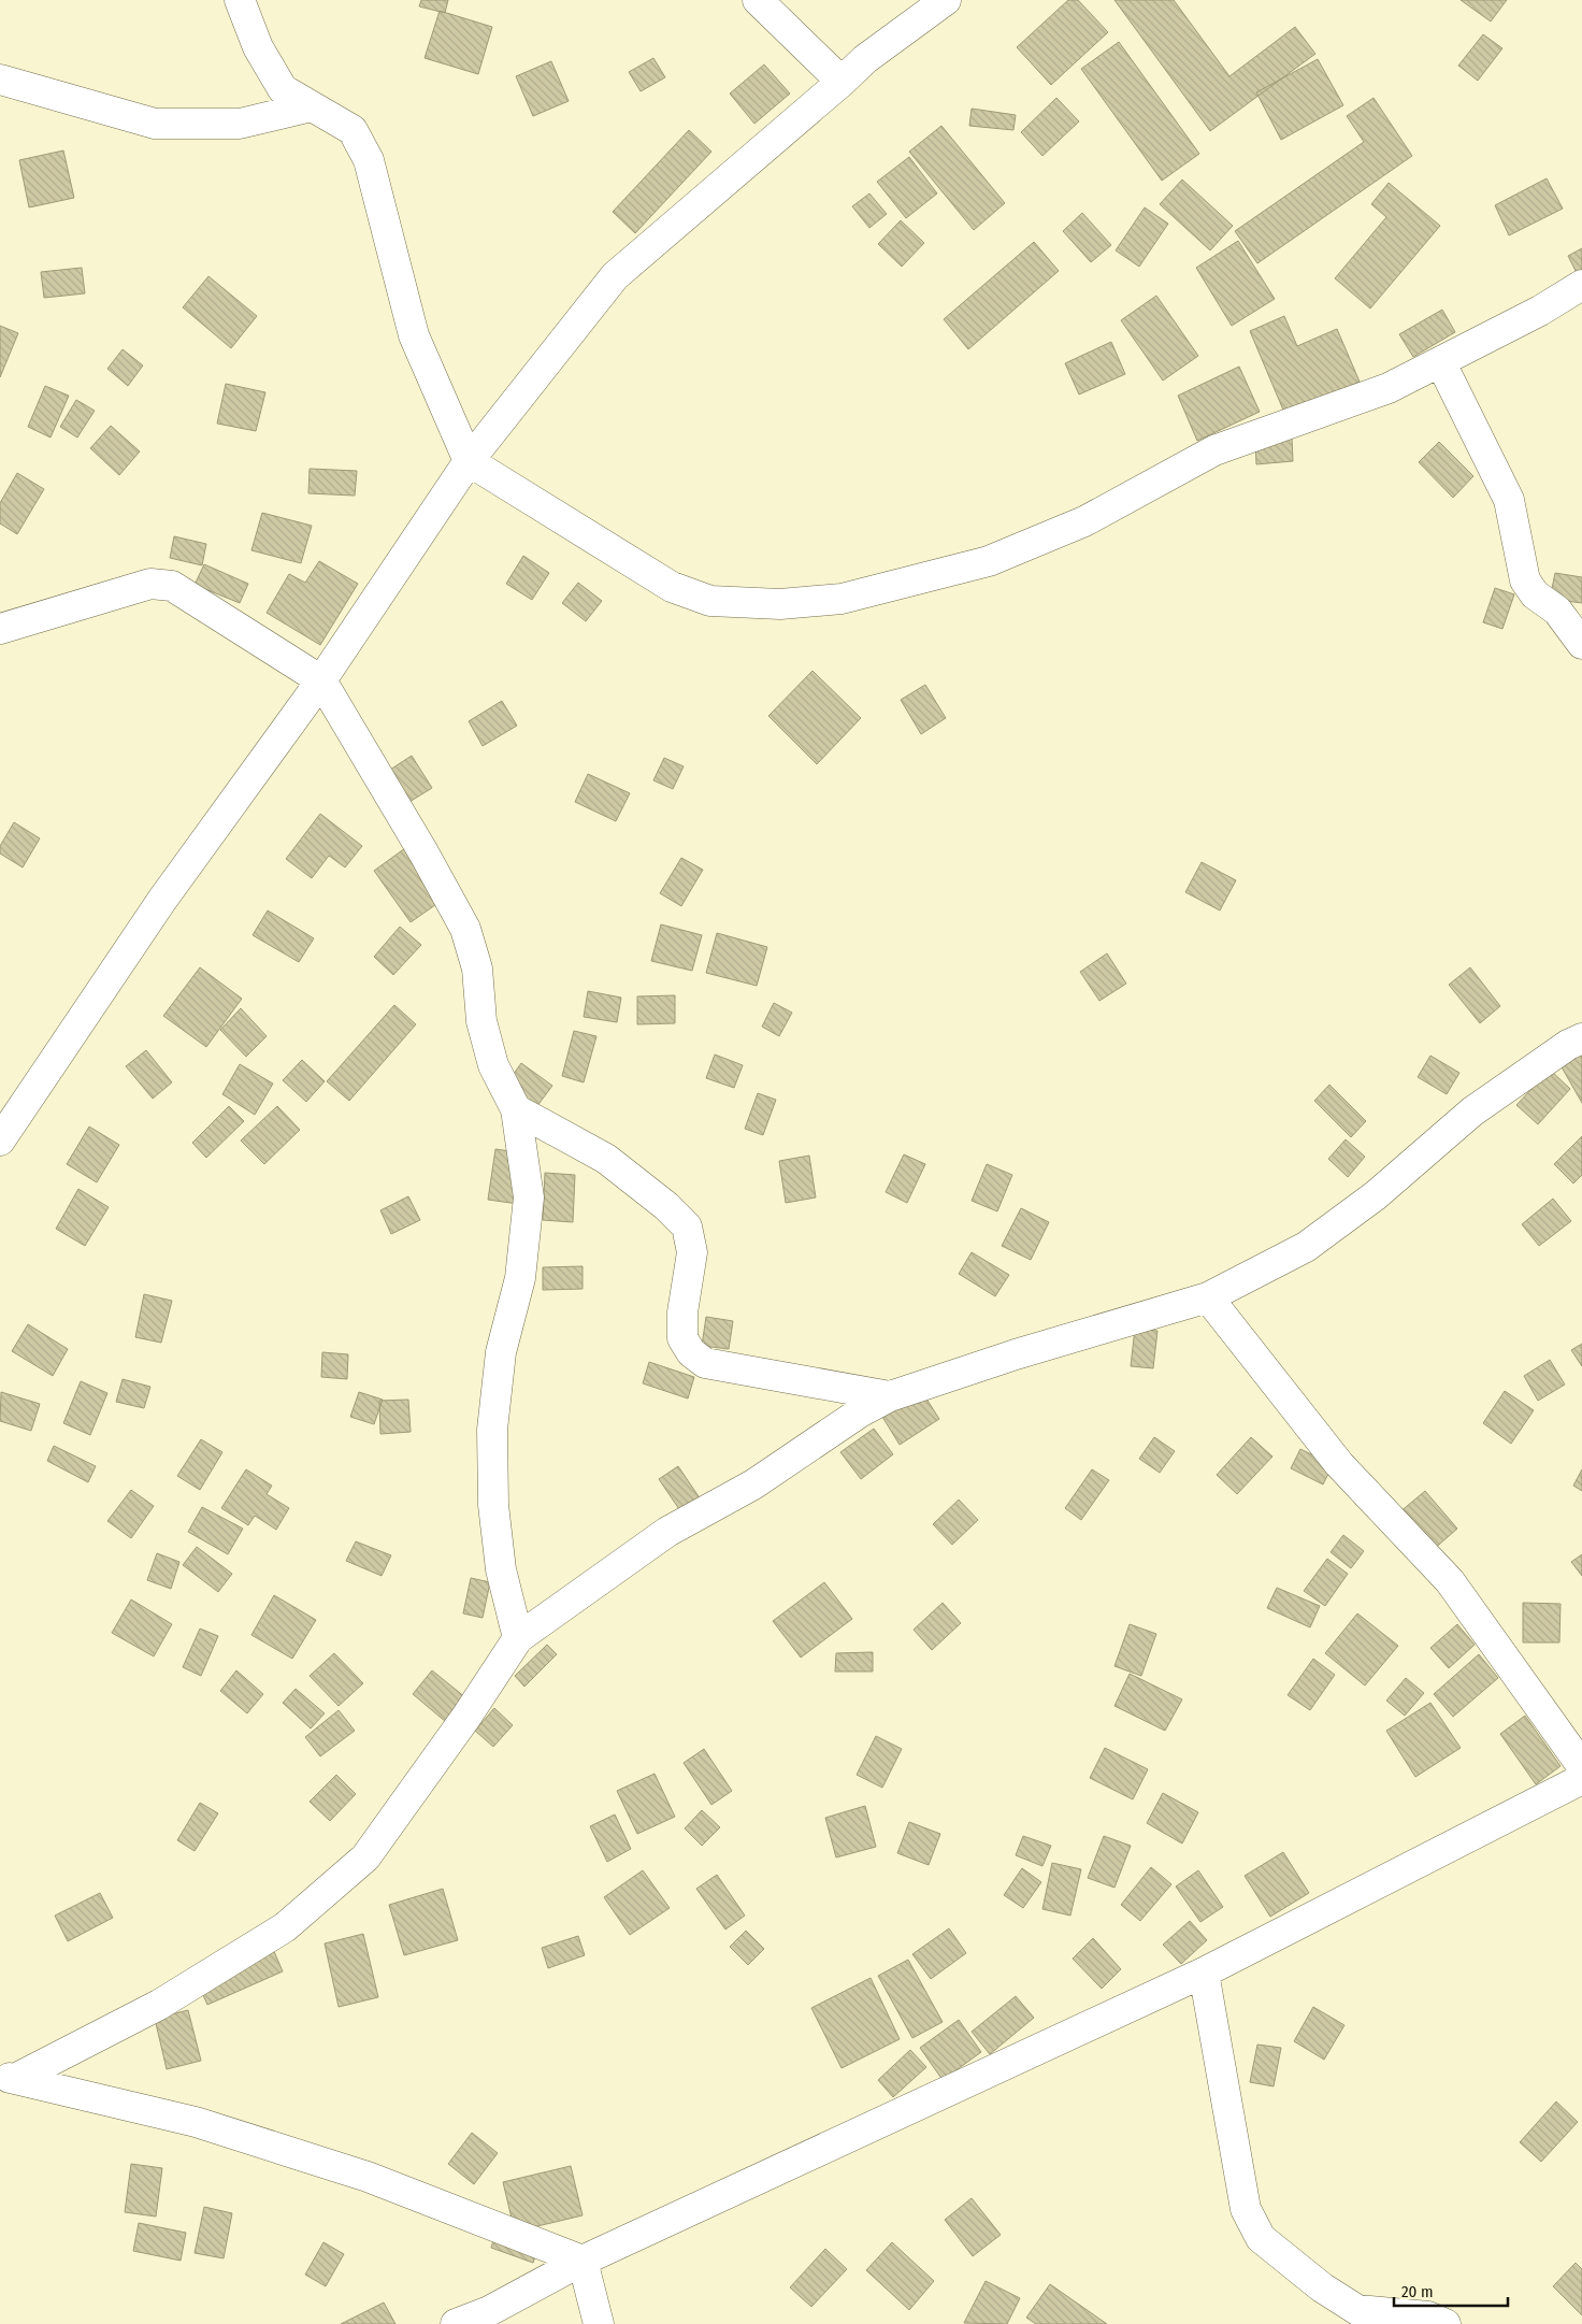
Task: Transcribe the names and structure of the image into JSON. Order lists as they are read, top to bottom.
{
  "scale_bar": "20 m"
}
